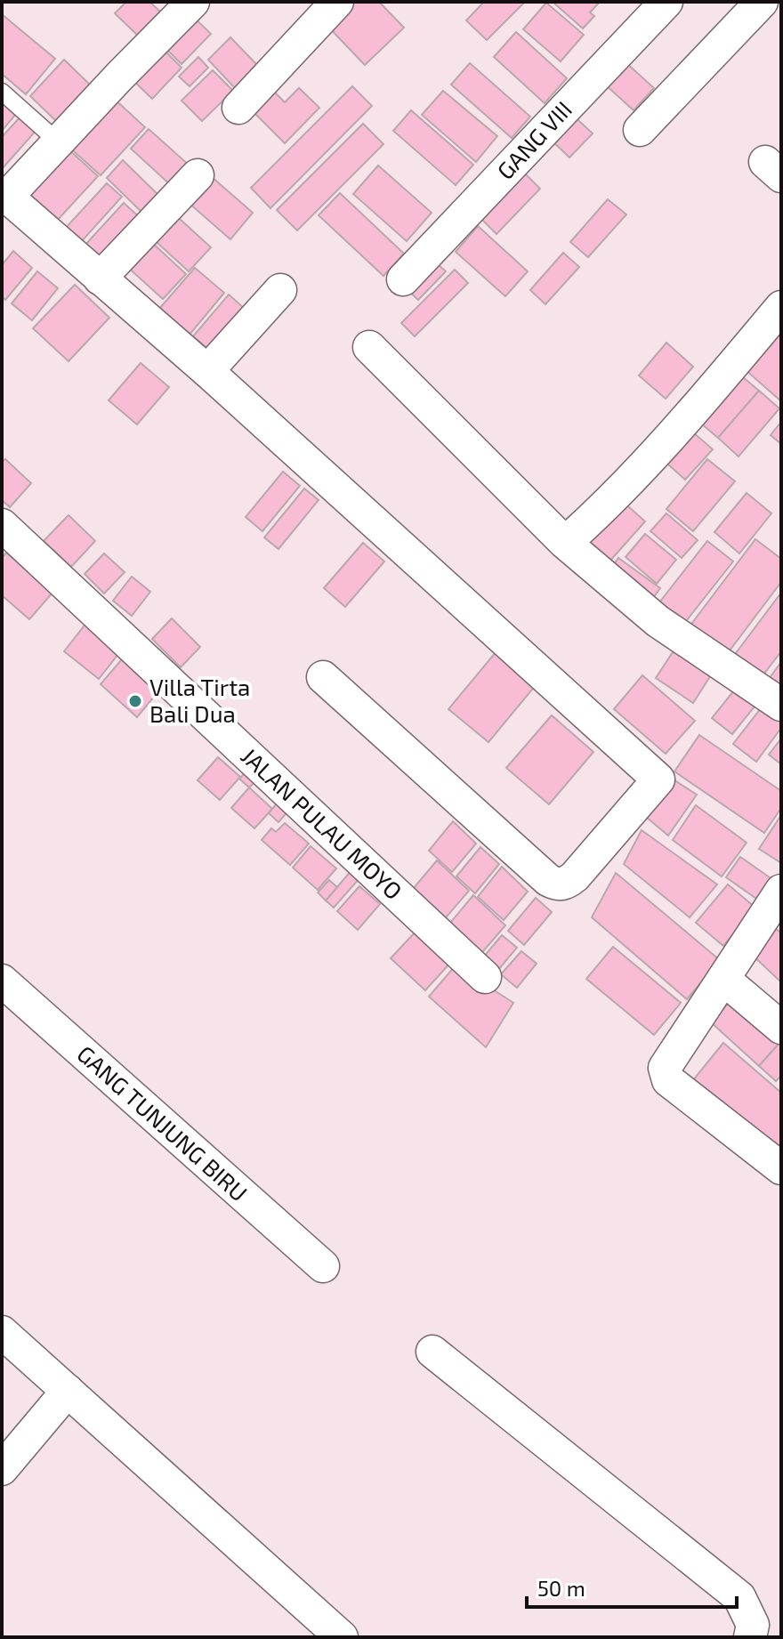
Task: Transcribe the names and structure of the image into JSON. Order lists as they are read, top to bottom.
{
  "streets": {
    "street": ["GANG VIII", "JALAN PULAU MOYO", "GANG TUNJUNG BIRU"]
  },
  "places": ["Villa Tirta Bali Dua"],
  "scale_bar": "50 m"
}
